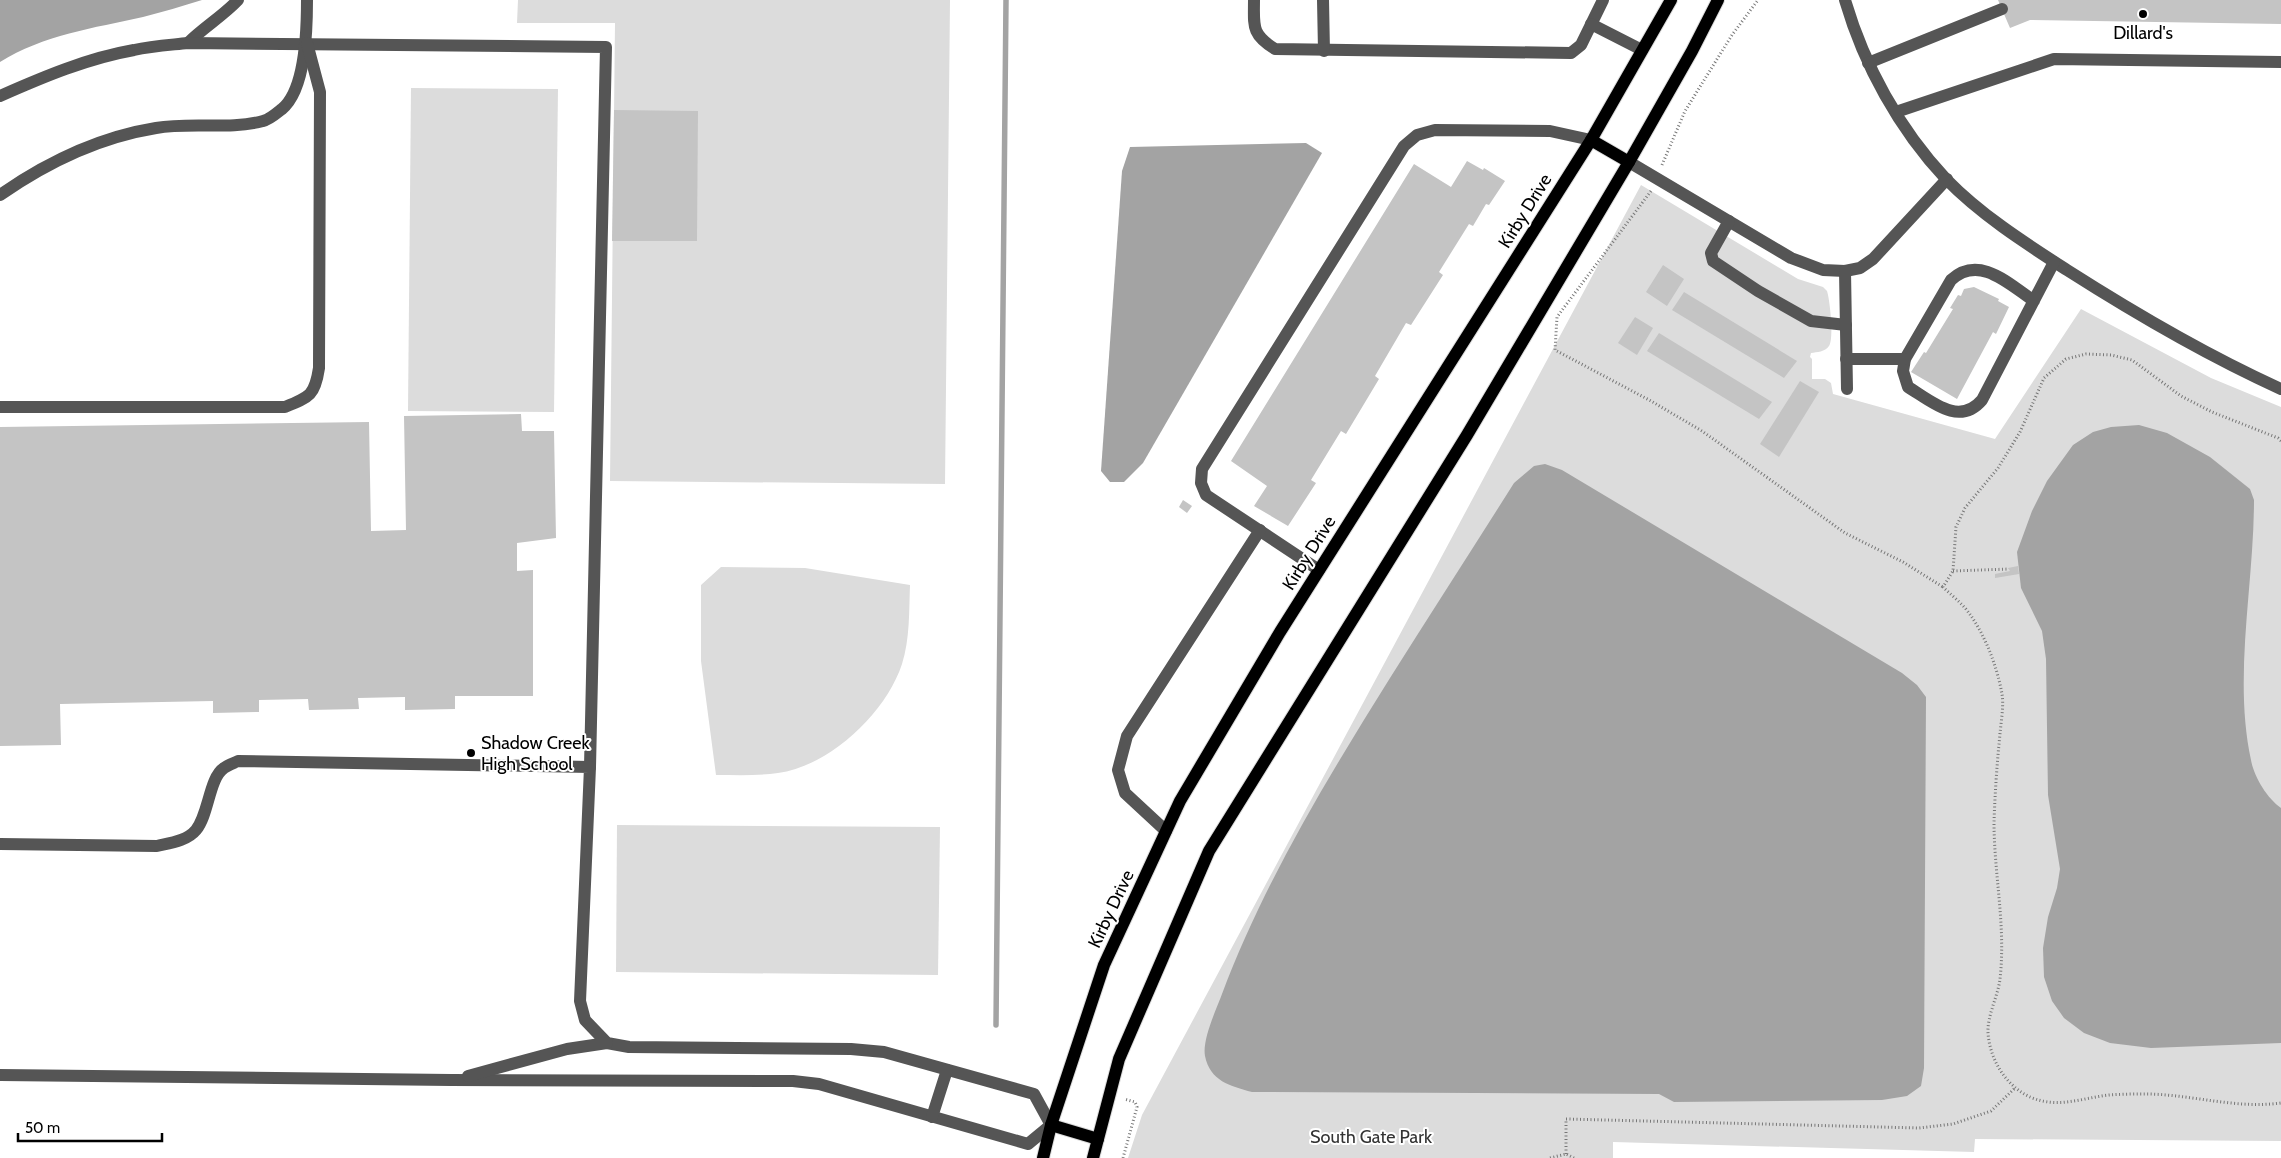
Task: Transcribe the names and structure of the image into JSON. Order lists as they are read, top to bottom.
{
  "streets": {
    "main road": ["Kirby Drive"]
  },
  "parks": ["South Gate Park"],
  "places": ["Dillard's", "Shadow Creek High School"],
  "scale_bar": "50 m"
}
